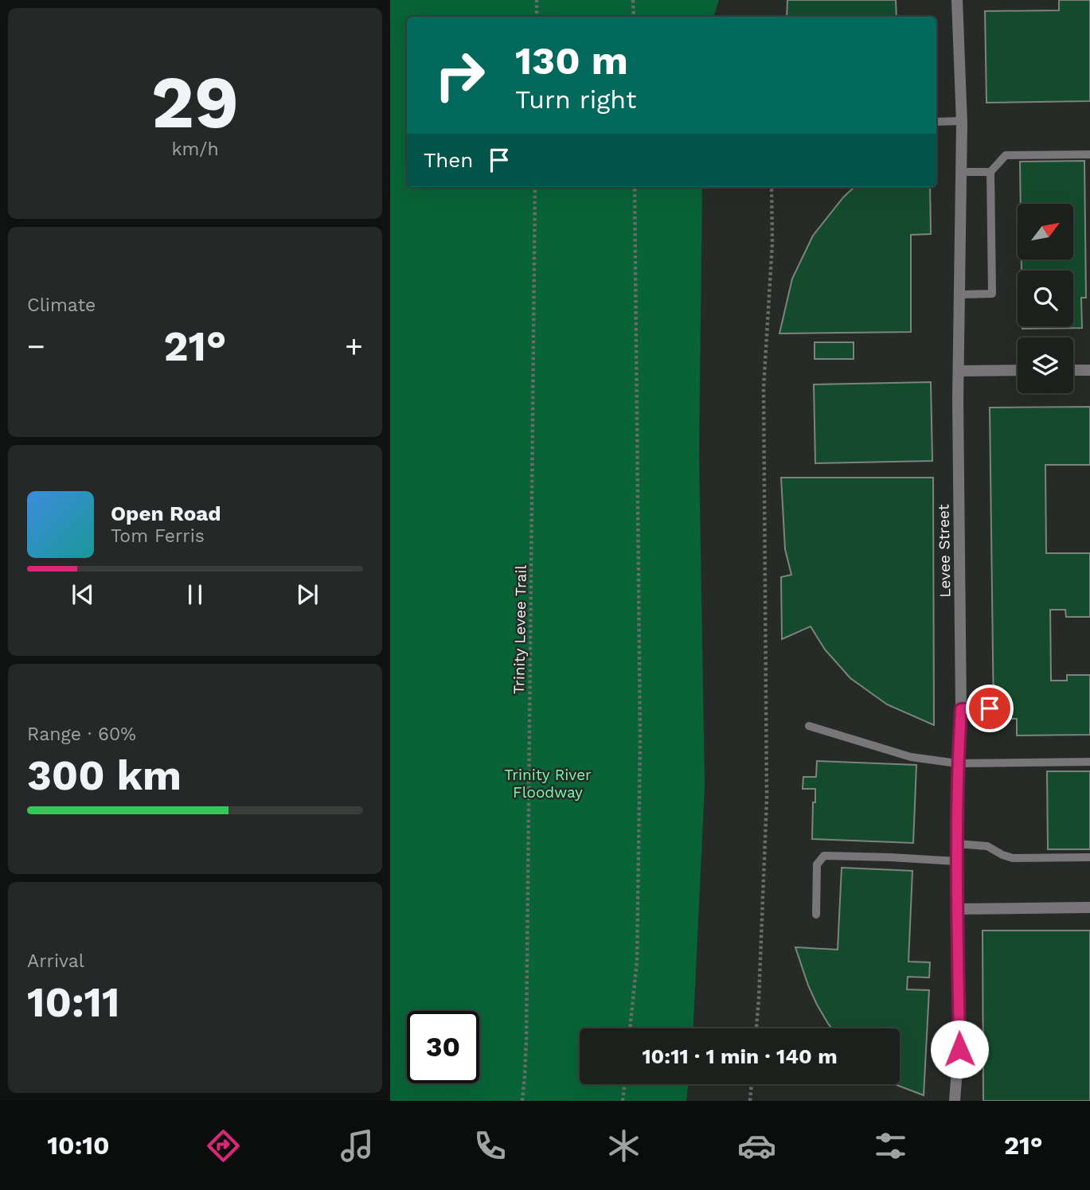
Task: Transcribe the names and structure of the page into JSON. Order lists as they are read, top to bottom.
{
  "streets": {
    "street": ["Levee Street"],
    "path": ["Trinity Levee Trail"]
  },
  "parks": ["Trinity River Floodway"],
  "north": "top right",
  "page": {
    "tile": [
      ["29", "km/h"],
      "Climate",
      ["Range · 60%", "300 km"],
      ["Arrival", "10:11"]
    ],
    "turn": ["130 m", "Turn right"],
    "then": "Then",
    "heat": ["−", "21°", "+"],
    "song": ["Open Road", "Tom Ferris"],
    "limit": "30",
    "trip": "10:11 · 1 min · 140 m",
    "tabs": ["10:10", "21°"]
  }
}
